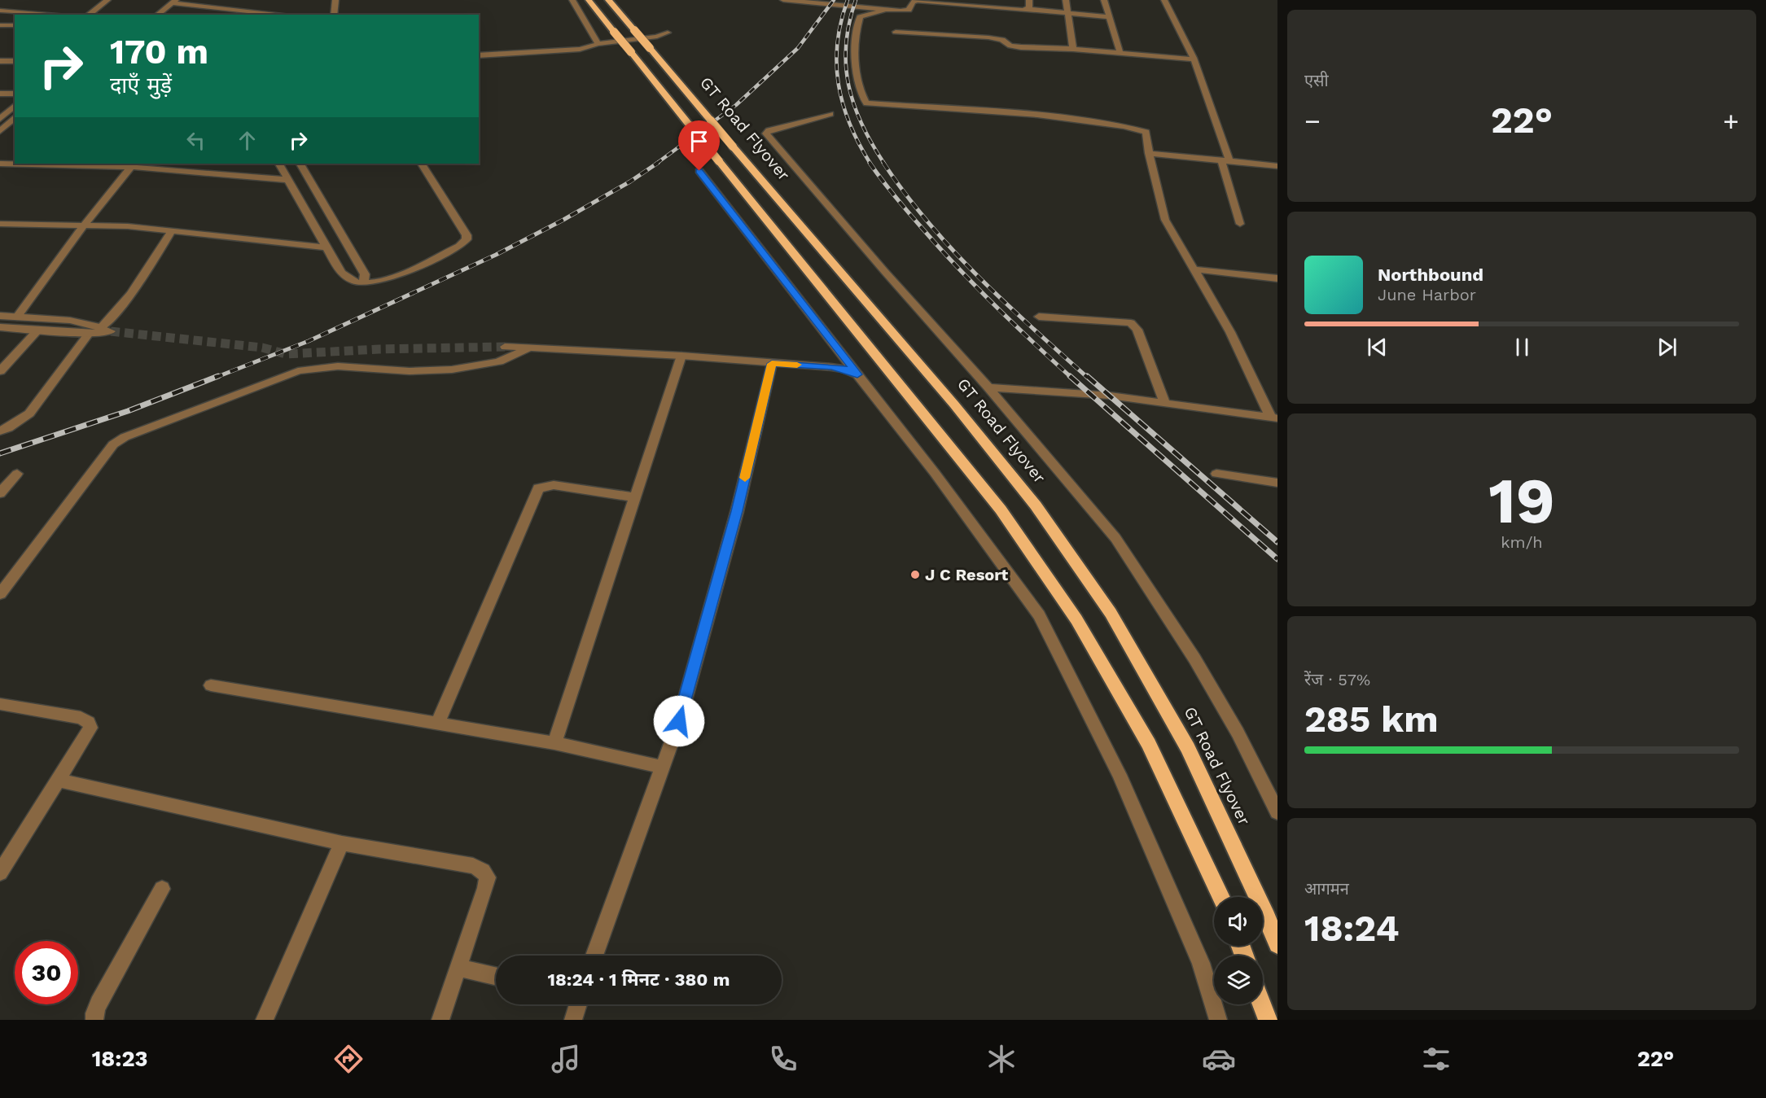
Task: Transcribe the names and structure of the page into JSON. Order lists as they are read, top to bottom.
{
  "streets": {
    "highway": ["GT Road Flyover"]
  },
  "places": ["J C Resort"],
  "page": {
    "tile": [
      "एसी",
      ["19", "km/h"],
      ["रेंज · 57%", "285 km"],
      ["आगमन", "18:24"]
    ],
    "turn": ["170 m", "दाएँ मुड़ें"],
    "heat": ["−", "22°", "+"],
    "song": ["Northbound", "June Harbor"],
    "limit": "30",
    "trip": "18:24 · 1 मिनट · 380 m",
    "tabs": ["18:23", "22°"]
  }
}
